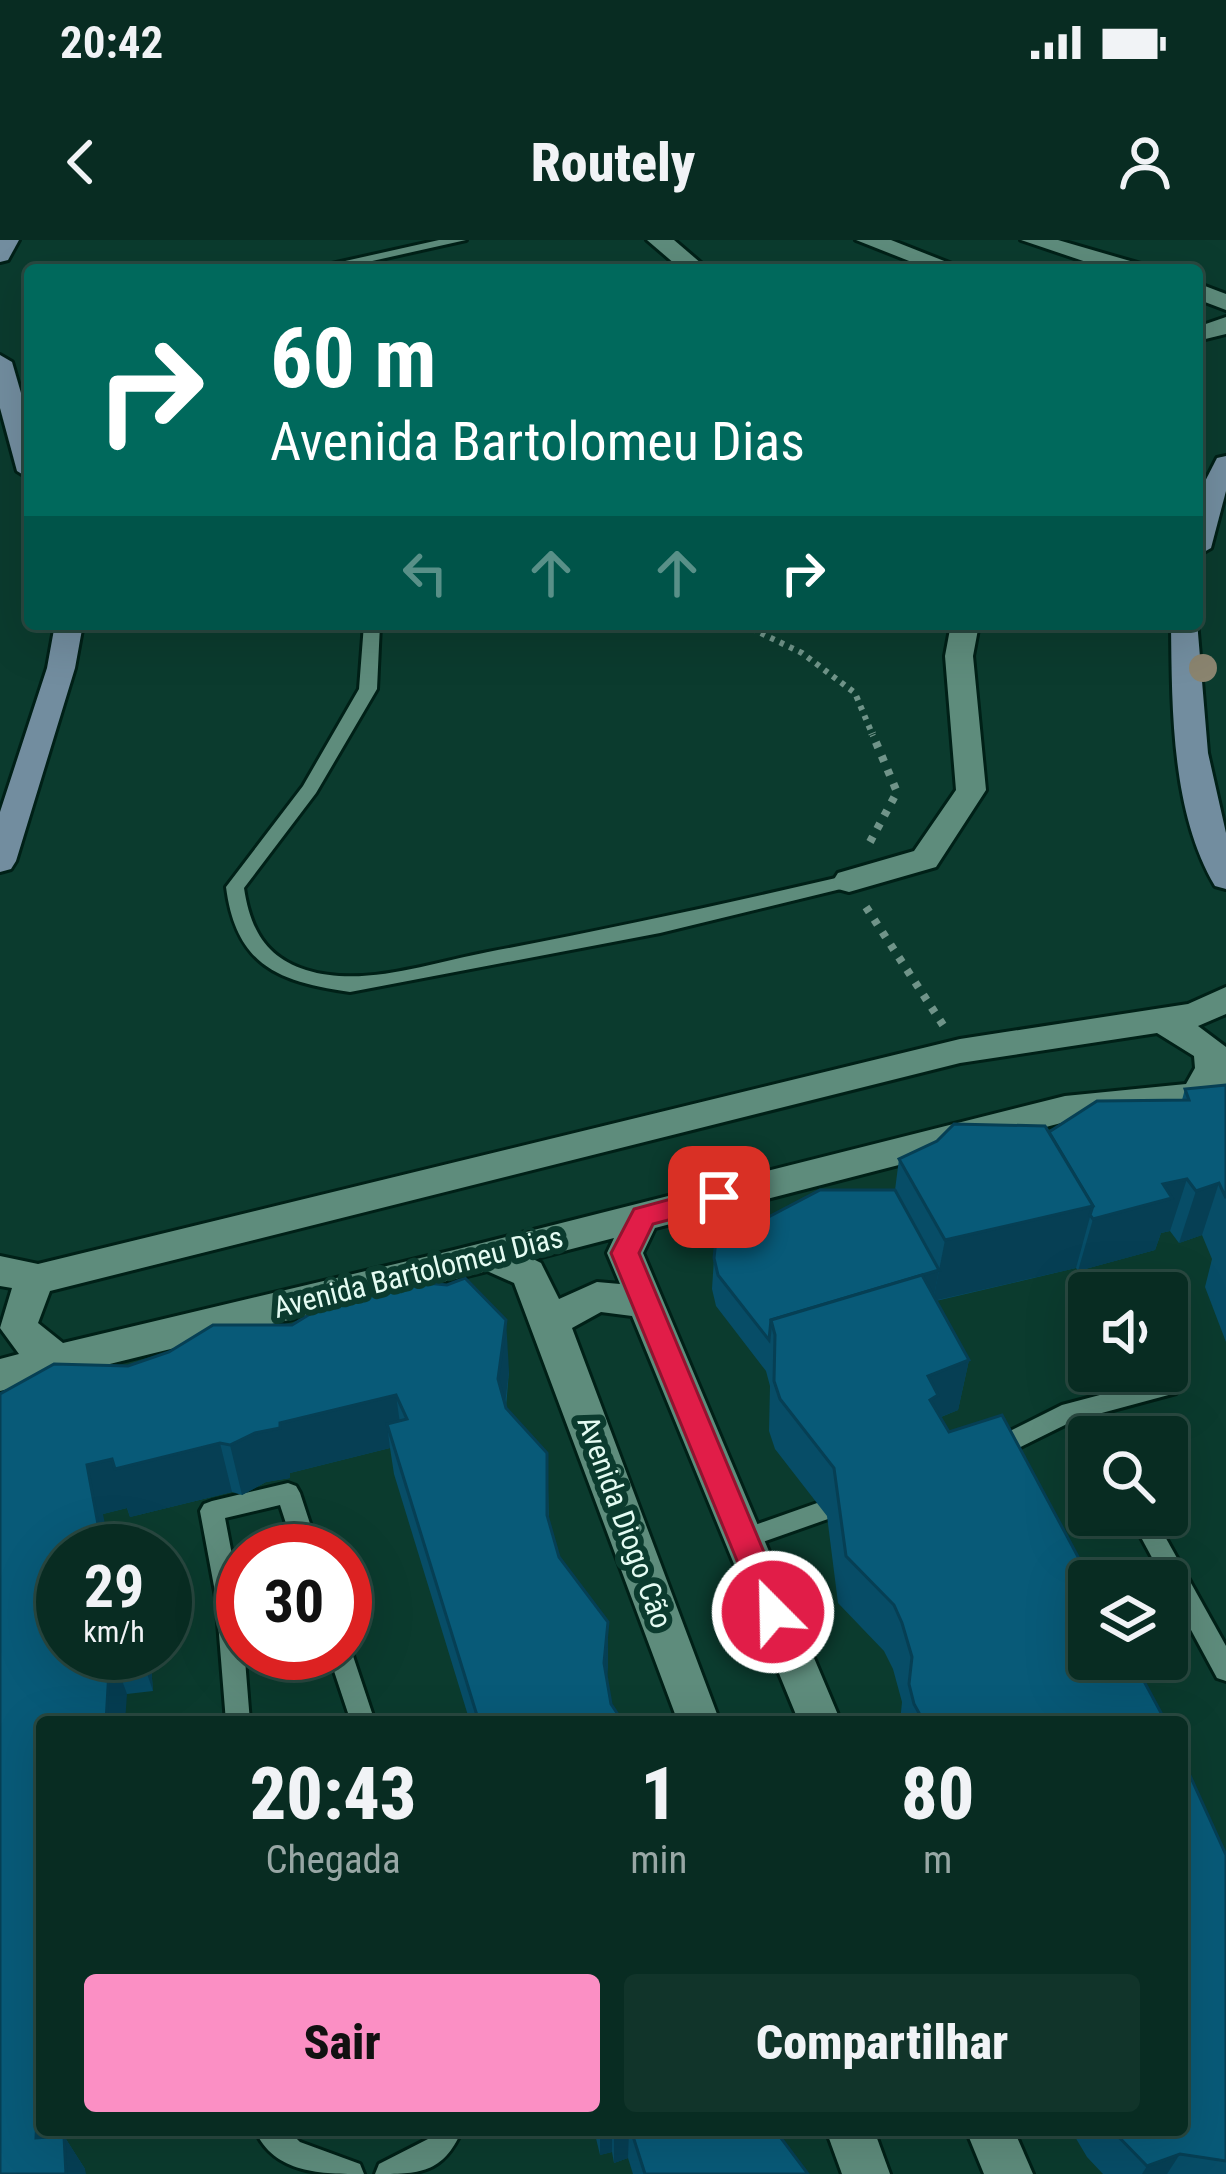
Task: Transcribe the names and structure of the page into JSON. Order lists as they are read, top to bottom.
{
  "streets": {
    "street": ["Avenida Bartolomeu Dias", "Avenida Diogo Cão"]
  },
  "crossings": [
    ["Avenida Bartolomeu Dias", "Avenida Diogo Cão"]
  ],
  "page": {
    "status": "20:42",
    "header": "Routely",
    "turn": ["60 m", "Avenida Bartolomeu Dias"],
    "speed": "29 km/h",
    "limit": "30",
    "eta": [
      "20:43",
      "Chegada",
      "1",
      "min",
      "80",
      "m"
    ],
    "buttons": ["Sair", "Compartilhar"]
  }
}
